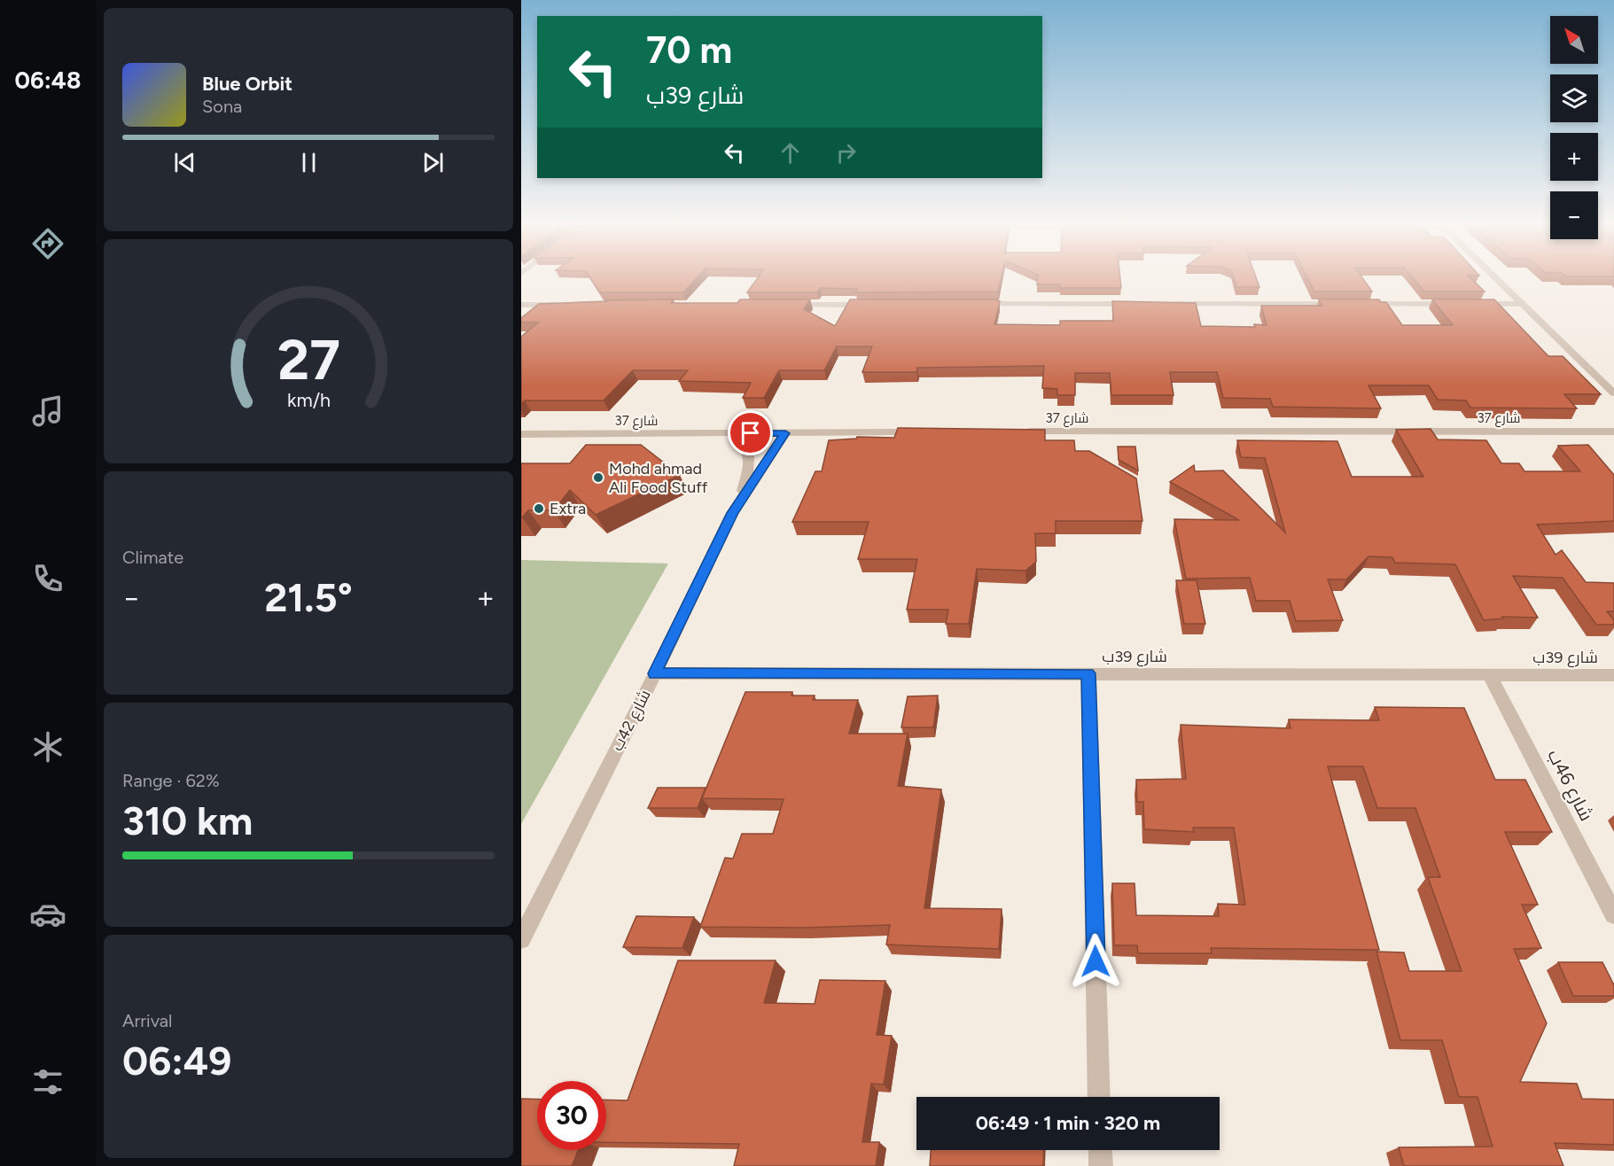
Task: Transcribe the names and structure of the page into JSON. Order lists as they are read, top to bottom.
{
  "streets": {
    "street": [
      "شارع 37",
      "شارع 39ب",
      "شارع 42ب",
      "شارع 46ب"
    ]
  },
  "crossings": [
    ["شارع 37", "شارع 42ب"],
    ["شارع 39ب", "شارع 42ب"],
    ["شارع 39ب", "شارع 46ب"]
  ],
  "places": ["Mohd ahmad Ali Food Stuff", "Extra"],
  "north": "top left",
  "page": {
    "tabs": "06:48",
    "map_buttons": ["+", "−"],
    "turn": ["70 m", "شارع 39ب"],
    "song": ["Blue Orbit", "Sona"],
    "tile": [
      "Climate",
      ["Range · 62%", "310 km"],
      ["Arrival", "06:49"]
    ],
    "heat": ["−", "21.5°", "+"],
    "limit": "30",
    "trip": "06:49 · 1 min · 320 m",
    "gauge": ["27", "km/h"]
  }
}
